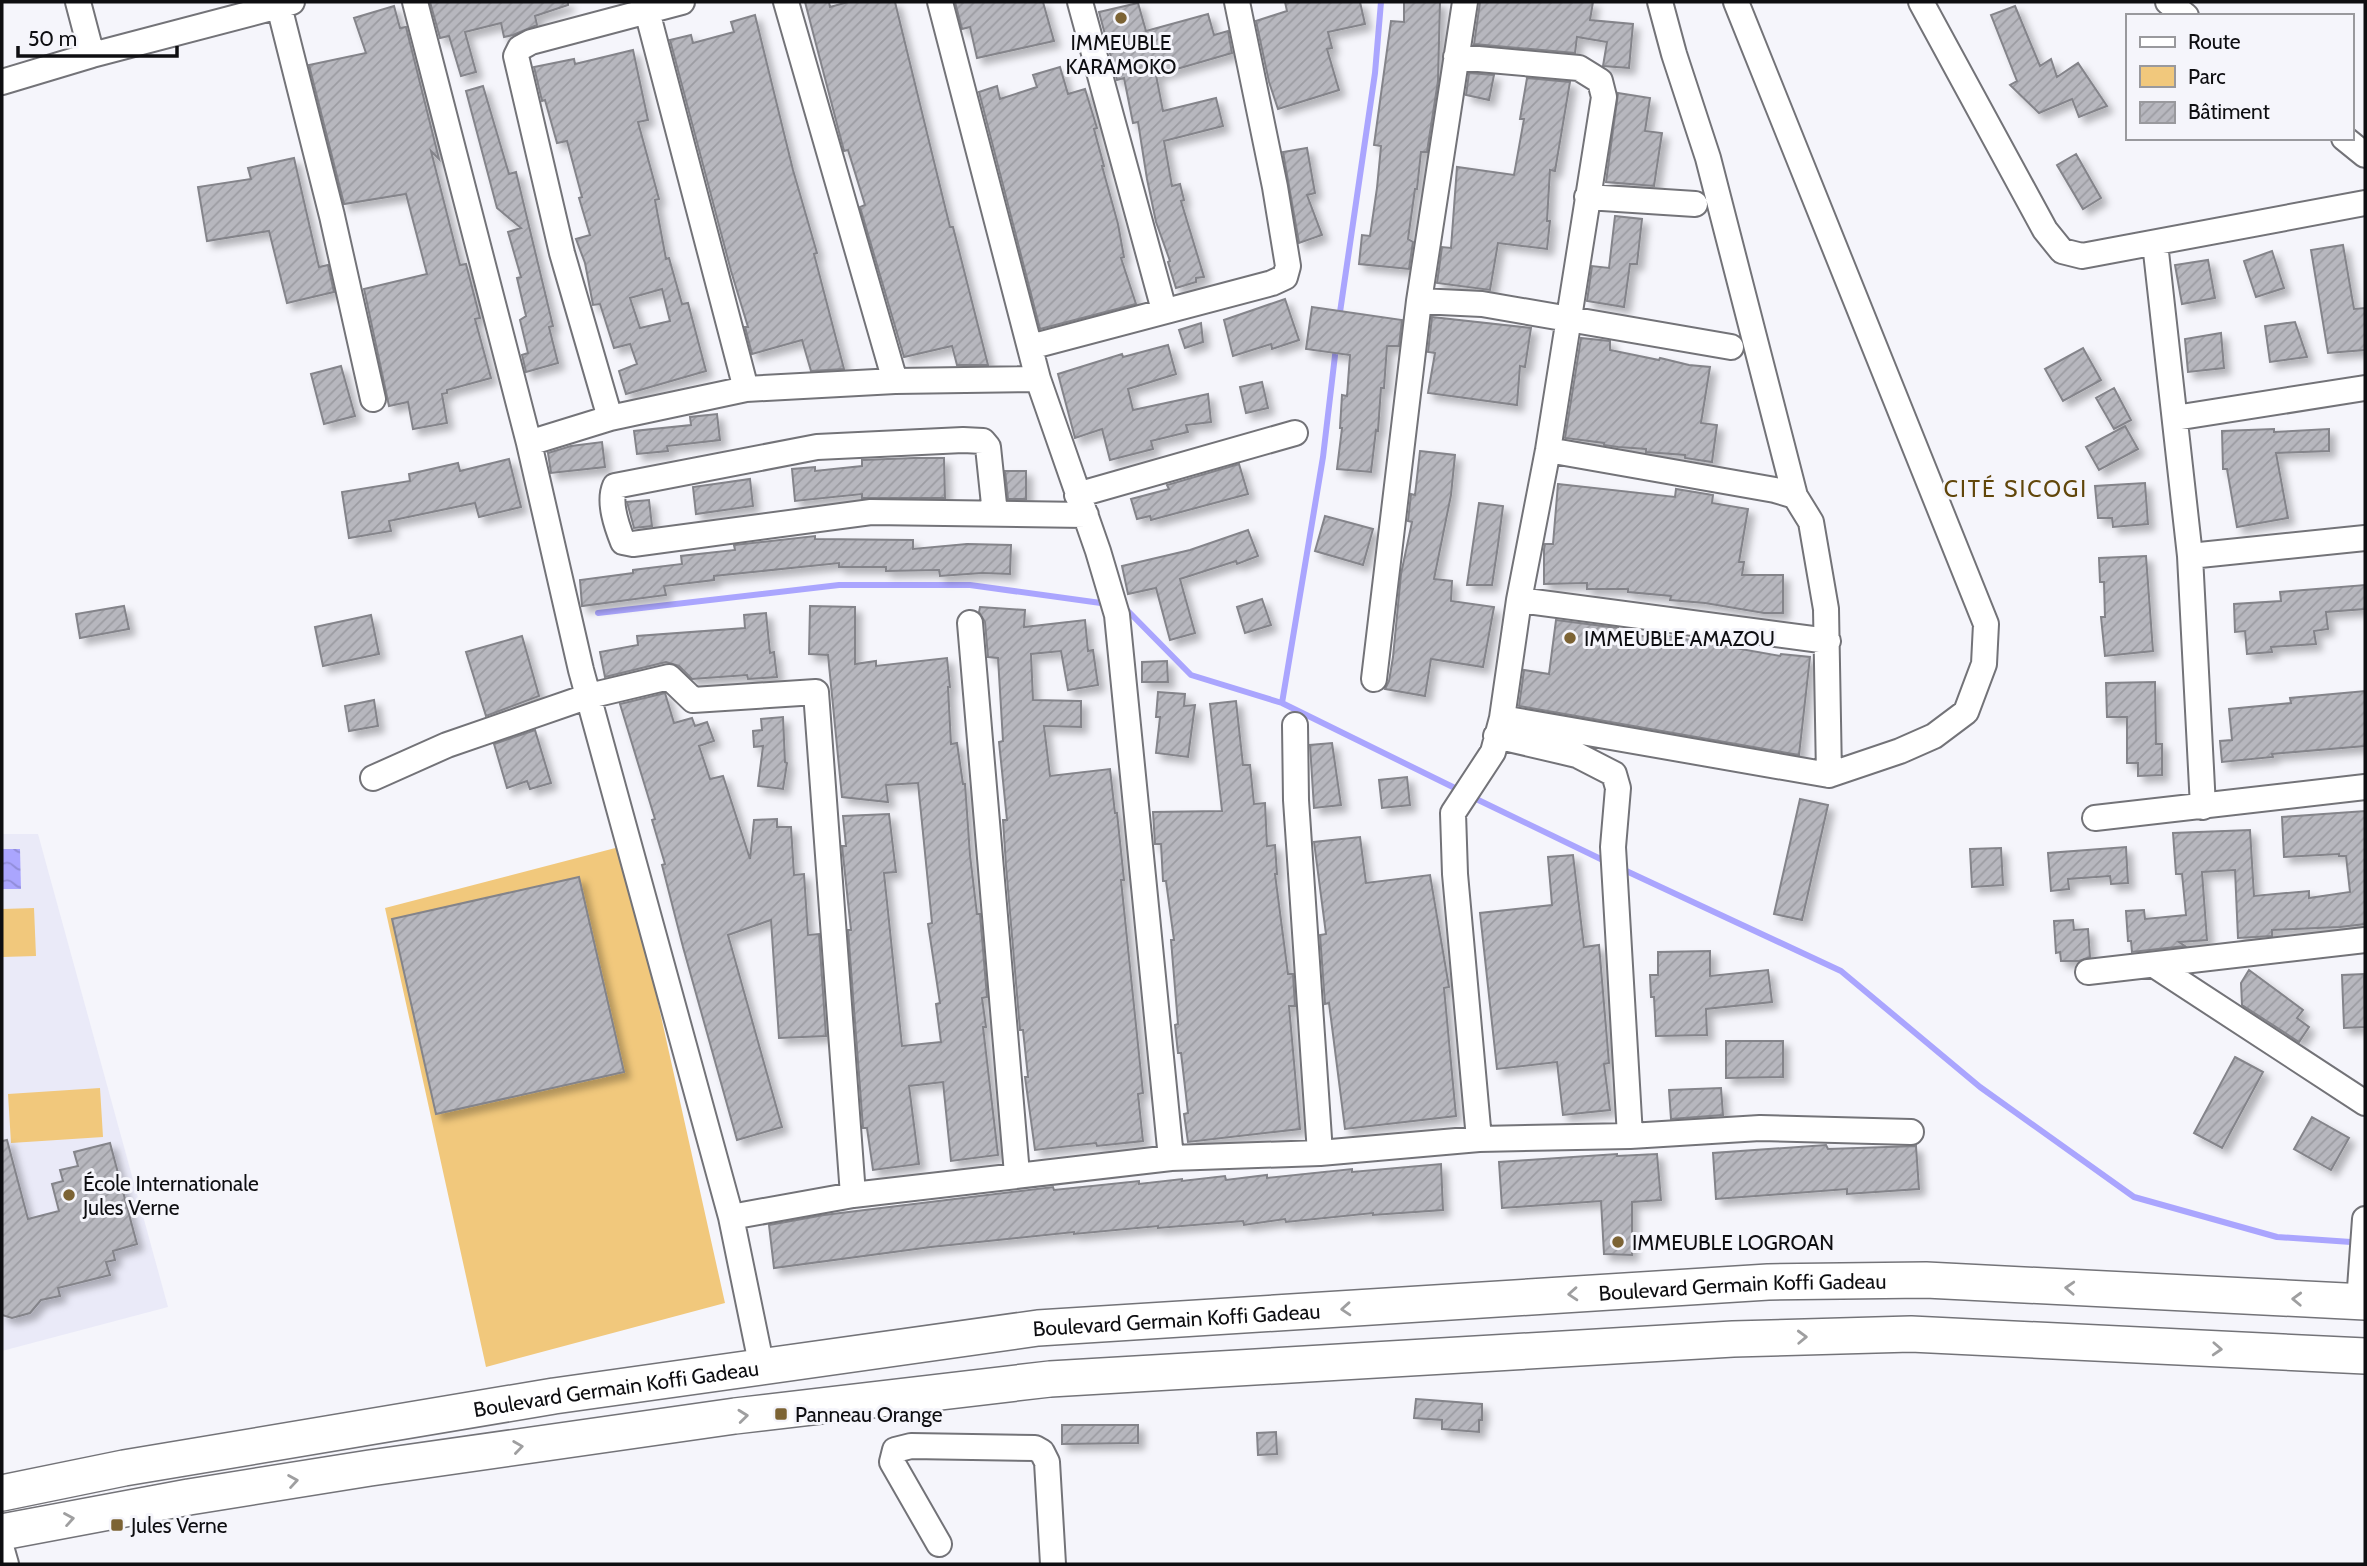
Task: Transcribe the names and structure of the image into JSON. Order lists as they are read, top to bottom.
{
  "streets": {
    "main road": ["Boulevard Germain Koffi Gadeau"]
  },
  "districts": ["CITÉ SICOGI"],
  "places": {
    "other": [
      "IMMEUBLE KARAMOKO",
      "IMMEUBLE AMAZOU",
      "École Internationale Jules Verne",
      "IMMEUBLE LOGROAN"
    ],
    "transit": ["Panneau Orange", "Jules Verne"]
  },
  "legend": ["Route", "Parc", "Bâtiment"],
  "scale_bar": "50 m"
}
